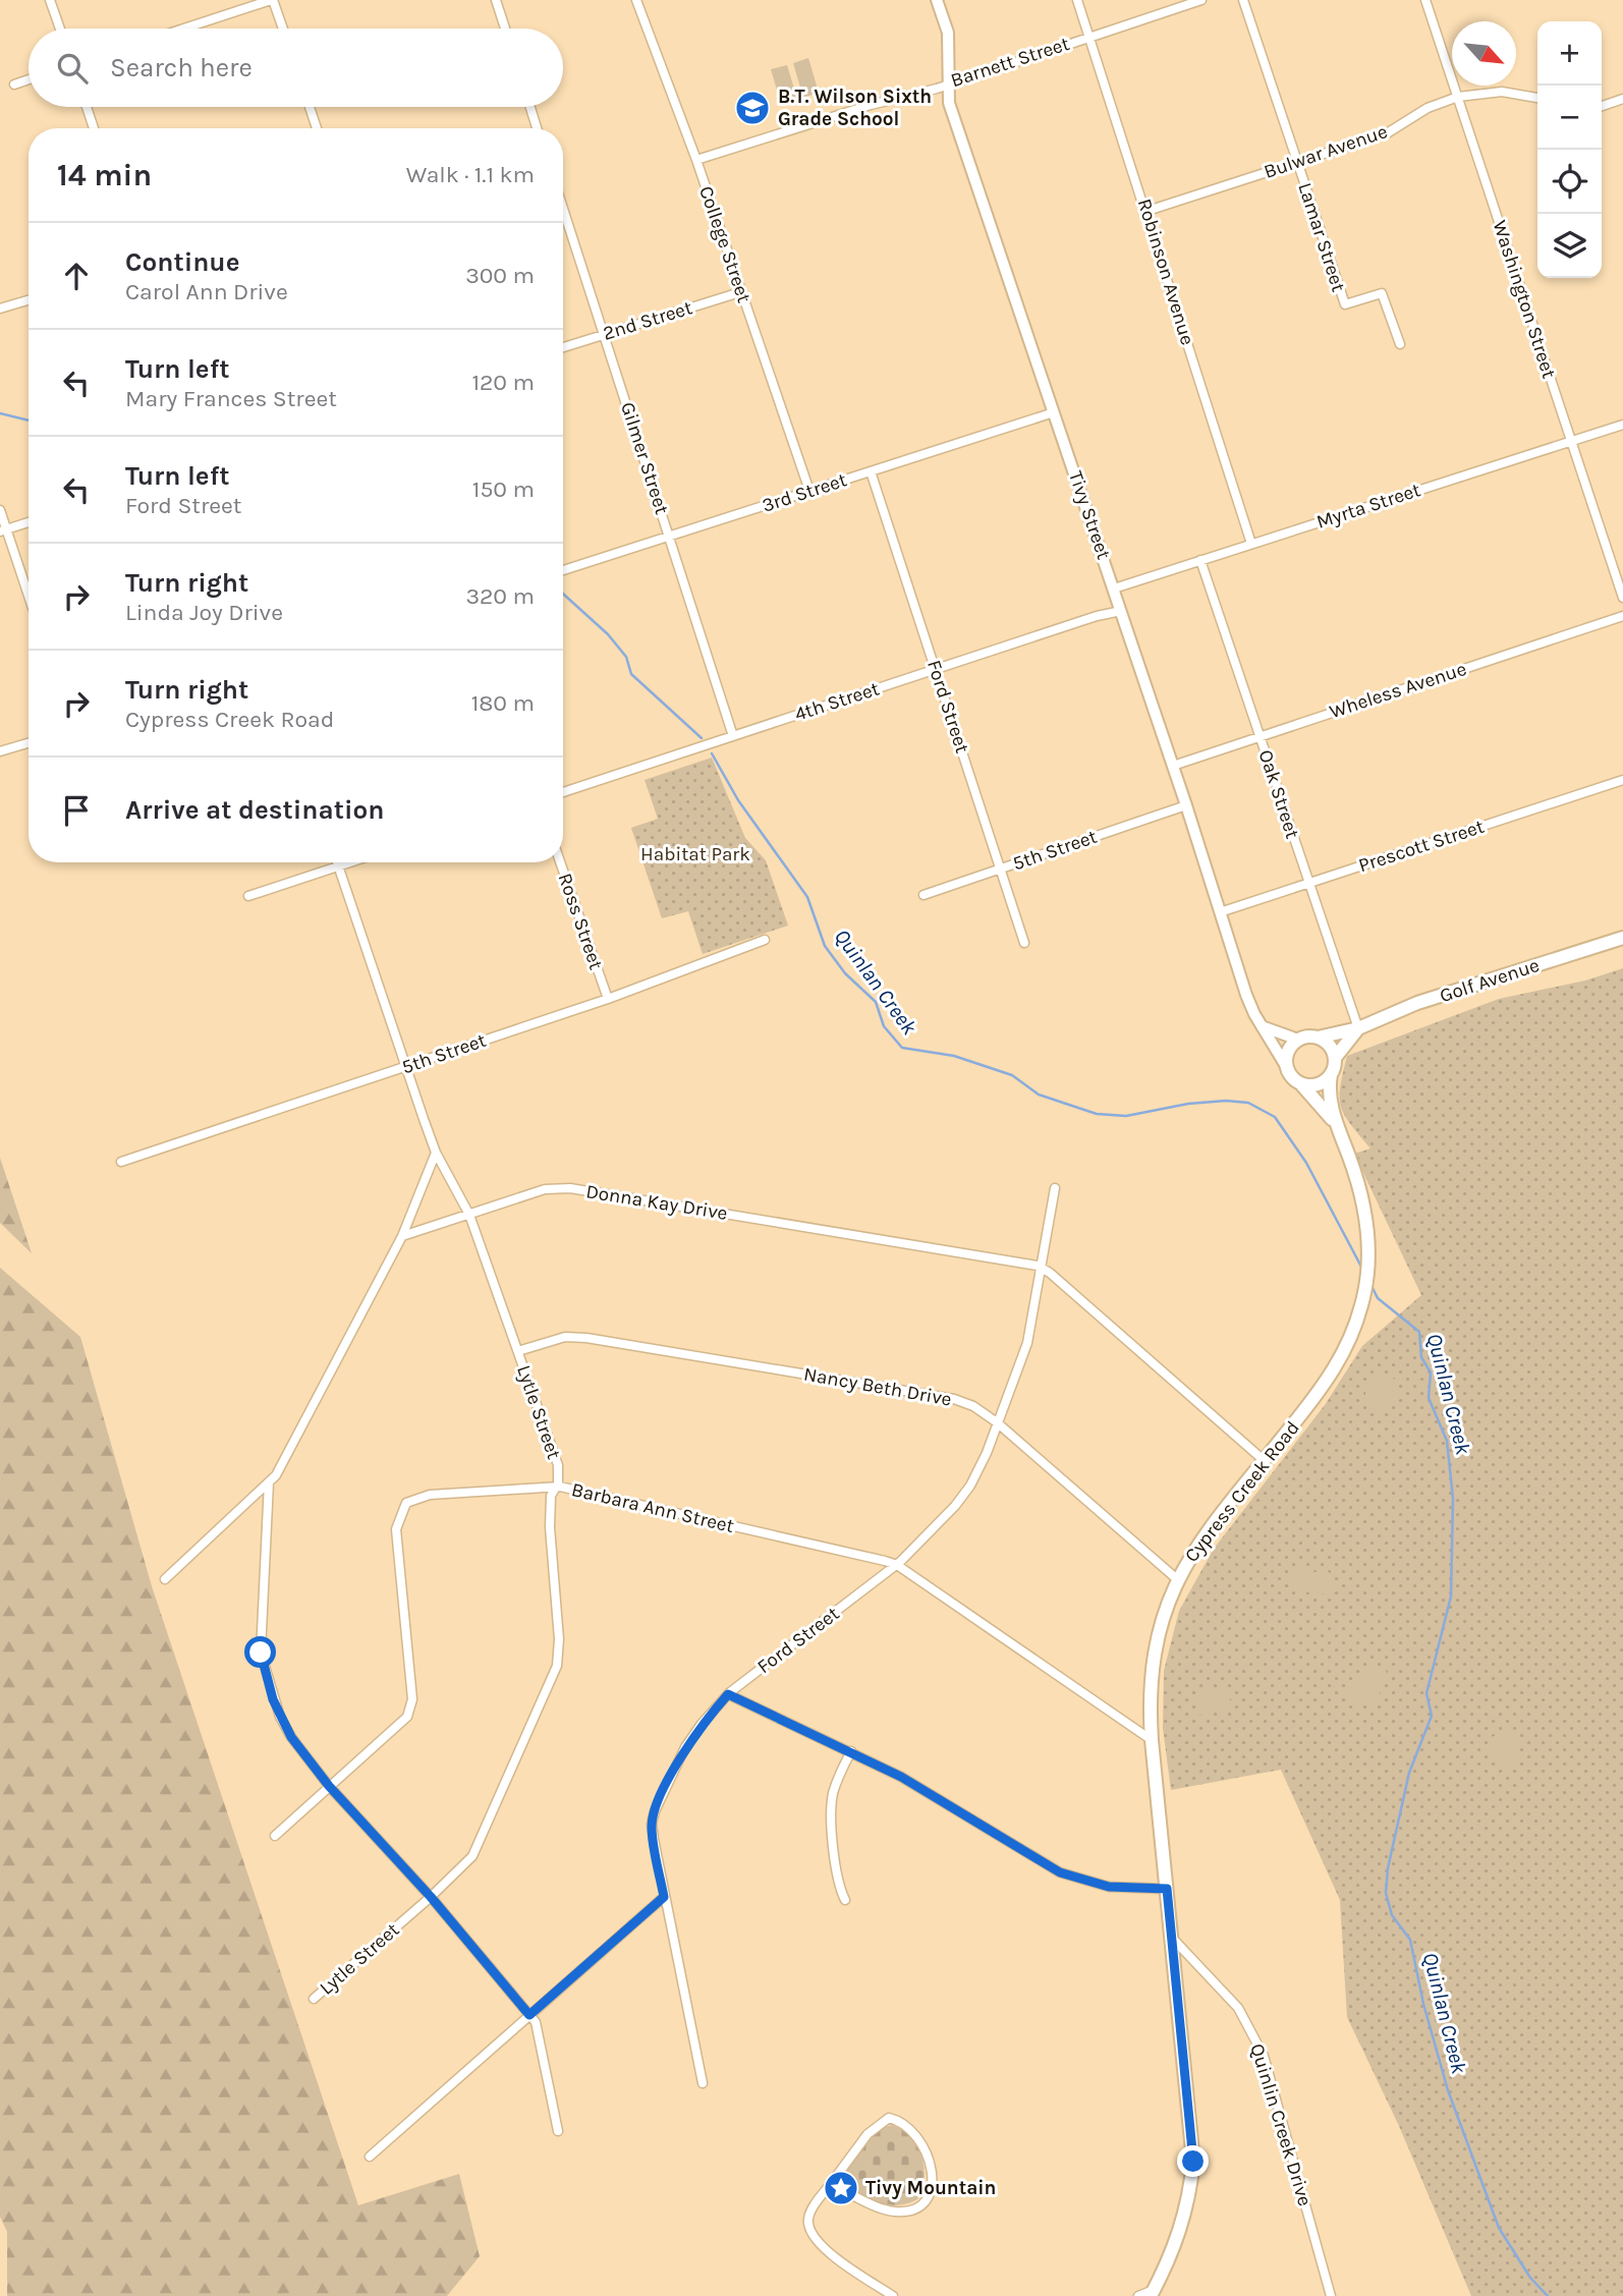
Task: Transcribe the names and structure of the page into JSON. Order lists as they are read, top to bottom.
{
  "streets": {
    "main road": ["Golf Avenue", "Cypress Creek Road"],
    "street": [
      "Barnett Street",
      "Bulwar Avenue",
      "Lamar Street",
      "College Street",
      "Robinson Avenue",
      "Washington Street",
      "2nd Street",
      "Gilmer Street",
      "3rd Street",
      "Myrta Street",
      "Tivy Street",
      "Wheless Avenue",
      "4th Street",
      "Ford Street",
      "Oak Street",
      "Prescott Street",
      "5th Street",
      "Ross Street",
      "Donna Kay Drive",
      "Nancy Beth Drive",
      "Lytle Street",
      "Barbara Ann Street",
      "Quinlin Creek Drive"
    ]
  },
  "crossings": [
    ["Barnett Street", "College Street"],
    ["Barnett Street", "Robinson Avenue"],
    ["Barnett Street", "Tivy Street"],
    ["Bulwar Avenue", "Lamar Street"],
    ["Bulwar Avenue", "Robinson Avenue"],
    ["Bulwar Avenue", "Washington Street"],
    ["College Street", "2nd Street"],
    ["College Street", "3rd Street"],
    ["Robinson Avenue", "Myrta Street"],
    ["Washington Street", "Myrta Street"],
    ["2nd Street", "Gilmer Street"],
    ["Gilmer Street", "3rd Street"],
    ["Gilmer Street", "4th Street"],
    ["3rd Street", "Tivy Street"],
    ["3rd Street", "Ford Street"],
    ["Myrta Street", "Tivy Street"],
    ["Myrta Street", "Oak Street"],
    ["Tivy Street", "Wheless Avenue"],
    ["Tivy Street", "4th Street"],
    ["Tivy Street", "Prescott Street"],
    ["Tivy Street", "5th Street"],
    ["Tivy Street", "Golf Avenue"],
    ["Tivy Street", "Cypress Creek Road"],
    ["Wheless Avenue", "Oak Street"],
    ["4th Street", "Ford Street"],
    ["Ford Street", "5th Street"],
    ["Ford Street", "Donna Kay Drive"],
    ["Ford Street", "Nancy Beth Drive"],
    ["Ford Street", "Barbara Ann Street"],
    ["Oak Street", "Prescott Street"],
    ["Oak Street", "Golf Avenue"],
    ["5th Street", "Ross Street"],
    ["5th Street", "Lytle Street"],
    ["Golf Avenue", "Cypress Creek Road"],
    ["Donna Kay Drive", "Lytle Street"],
    ["Donna Kay Drive", "Cypress Creek Road"],
    ["Nancy Beth Drive", "Lytle Street"],
    ["Nancy Beth Drive", "Cypress Creek Road"],
    ["Lytle Street", "Barbara Ann Street"],
    ["Cypress Creek Road", "Barbara Ann Street"],
    ["Cypress Creek Road", "Quinlin Creek Drive"]
  ],
  "water": ["Quinlan Creek"],
  "parks": ["Habitat Park"],
  "places": {
    "school or university": ["B.T. Wilson Sixth Grade School"],
    "place": ["Tivy Mountain"]
  },
  "north": "bottom right",
  "page": {
    "map_buttons": ["+", "−"],
    "search": "Search here",
    "heading": ["14 min", "Walk · 1.1 km"],
    "list": [
      ["Continue", "Carol Ann Drive", "300 m"],
      ["Turn left", "Mary Frances Street", "120 m"],
      ["Turn left", "Ford Street", "150 m"],
      ["Turn right", "Linda Joy Drive", "320 m"],
      ["Turn right", "Cypress Creek Road", "180 m"],
      "Arrive at destination"
    ]
  }
}
